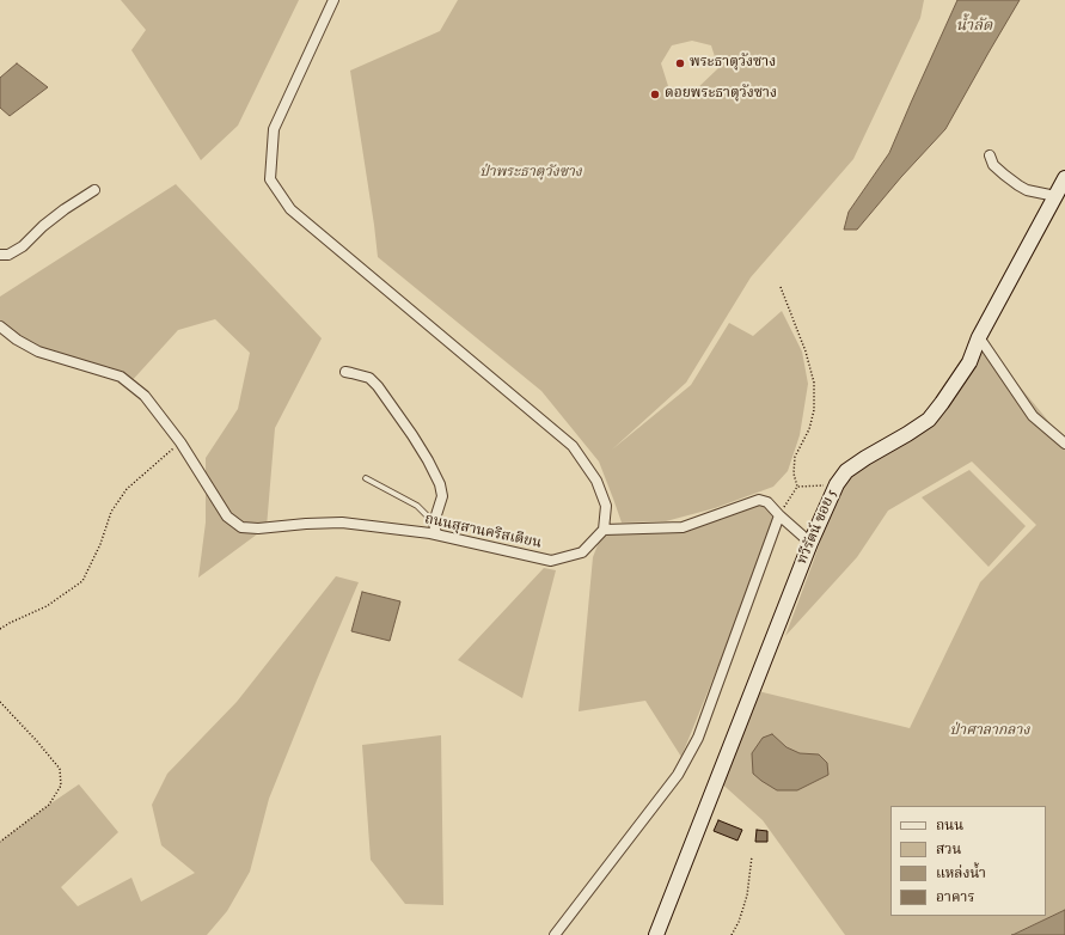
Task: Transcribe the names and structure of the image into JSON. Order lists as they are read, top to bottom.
{
  "streets": {
    "street": ["ทวีรัตน์ ซอย 5", "ถนนสุสานคริสเตียน"]
  },
  "water": ["น้ำลัด"],
  "parks": ["ป่าพระธาตุวังซาง", "ป่าศาลากลาง"],
  "places": ["พระธาตุวังซาง", "ดอยพระธาตุวังซาง"],
  "legend": [
    "ถนน",
    "สวน",
    "แหล่งน้ำ",
    "อาคาร"
  ]
}
